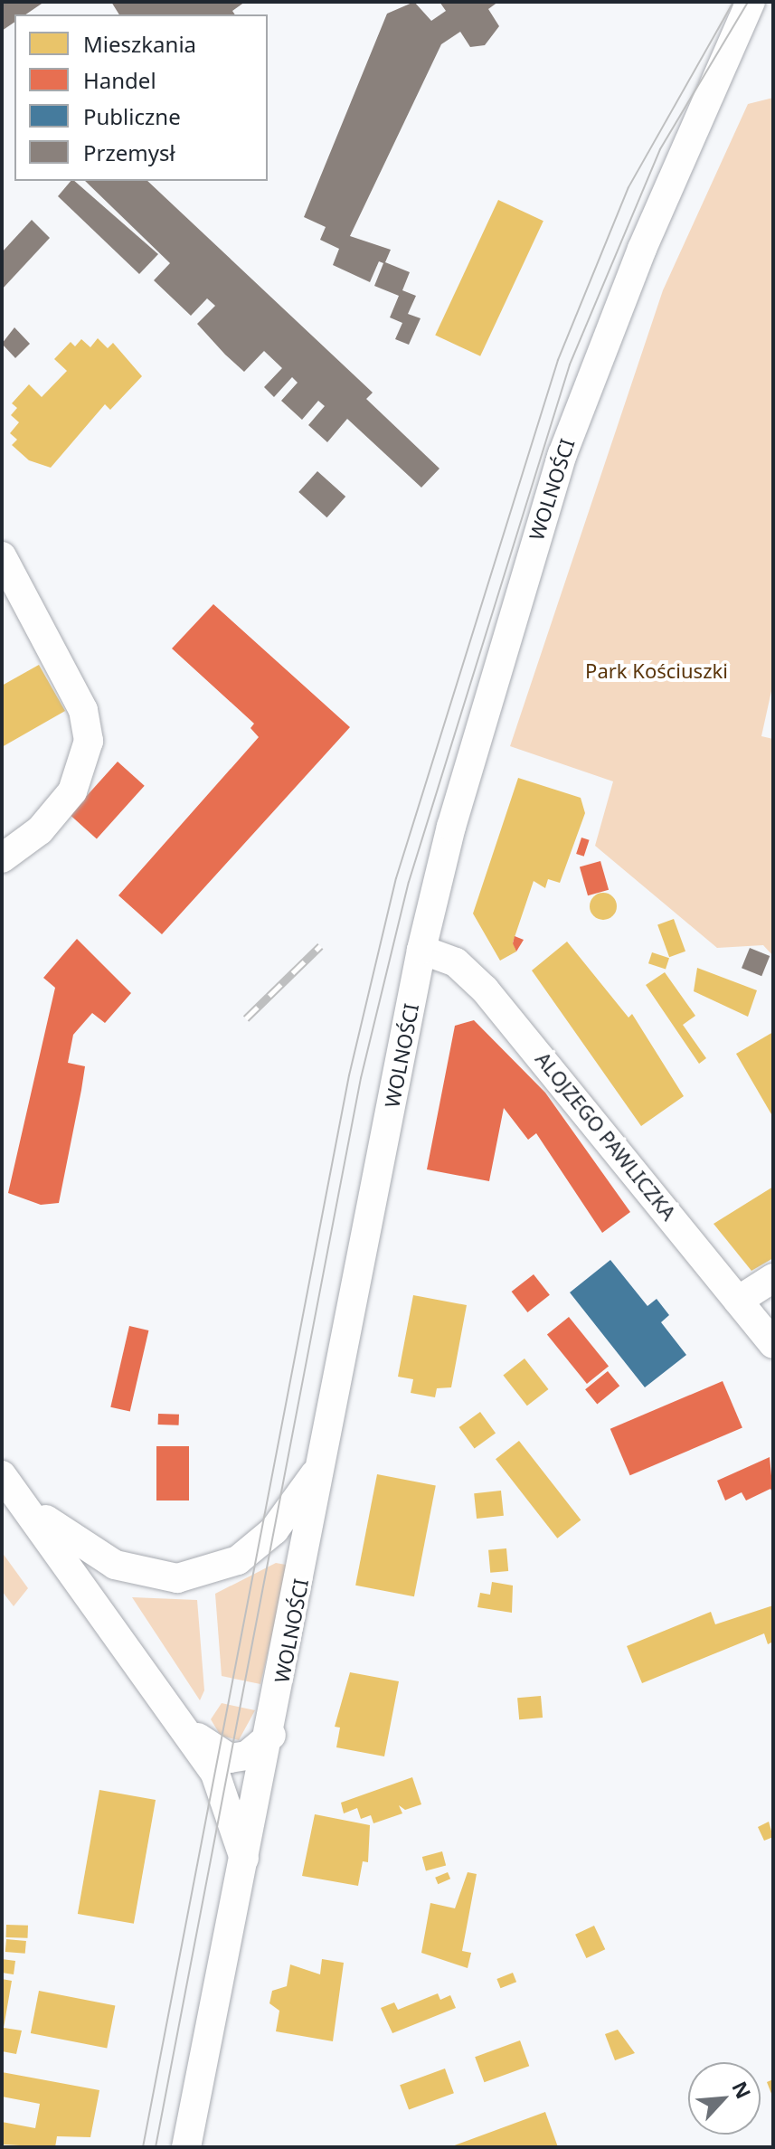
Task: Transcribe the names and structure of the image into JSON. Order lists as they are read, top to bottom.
{
  "streets": {
    "street": ["WOLNOŚCI", "ALOJZEGO PAWLICZKA"]
  },
  "crossings": [
    ["WOLNOŚCI", "ALOJZEGO PAWLICZKA"]
  ],
  "parks": ["Park Kościuszki"],
  "legend": [
    "Mieszkania",
    "Handel",
    "Publiczne",
    "Przemysł"
  ],
  "north": "top right"
}
